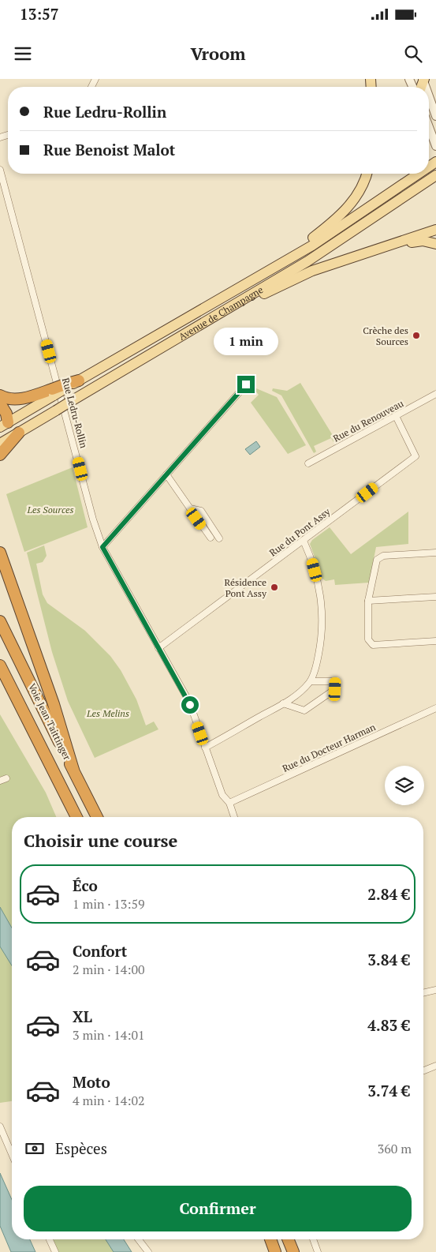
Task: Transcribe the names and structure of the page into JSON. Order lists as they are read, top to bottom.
{
  "streets": {
    "highway": ["Voie Jean Taittinger"],
    "main road": ["Avenue de Champagne"],
    "street": [
      "Rue Ledru-Rollin",
      "Rue du Renouveau",
      "Rue du Pont Assy",
      "Rue du Docteur Harman"
    ]
  },
  "crossings": [
    ["Rue Ledru-Rollin", "Rue du Pont Assy"],
    ["Rue Ledru-Rollin", "Rue du Docteur Harman"],
    ["Rue du Renouveau", "Rue du Pont Assy"]
  ],
  "parks": ["Les Sources", "Les Melins"],
  "places": ["Crèche des Sources", "Résidence Pont Assy"],
  "page": {
    "status": "13:57",
    "header": "Vroom",
    "banner": ["Rue Ledru-Rollin", "Rue Benoist Malot"],
    "bubble": "1 min",
    "heading": "Choisir une course",
    "list": [
      {
        "name": "Éco",
        "note": "1 min · 13:59",
        "value": "2.84 €"
      },
      {
        "name": "Confort",
        "note": "2 min · 14:00",
        "value": "3.84 €"
      },
      {
        "name": "XL",
        "note": "3 min · 14:01",
        "value": "4.83 €"
      },
      {
        "name": "Moto",
        "note": "4 min · 14:02",
        "value": "3.74 €"
      }
    ],
    "pay": ["Espèces", "360 m"],
    "buttons": "Confirmer"
  }
}
